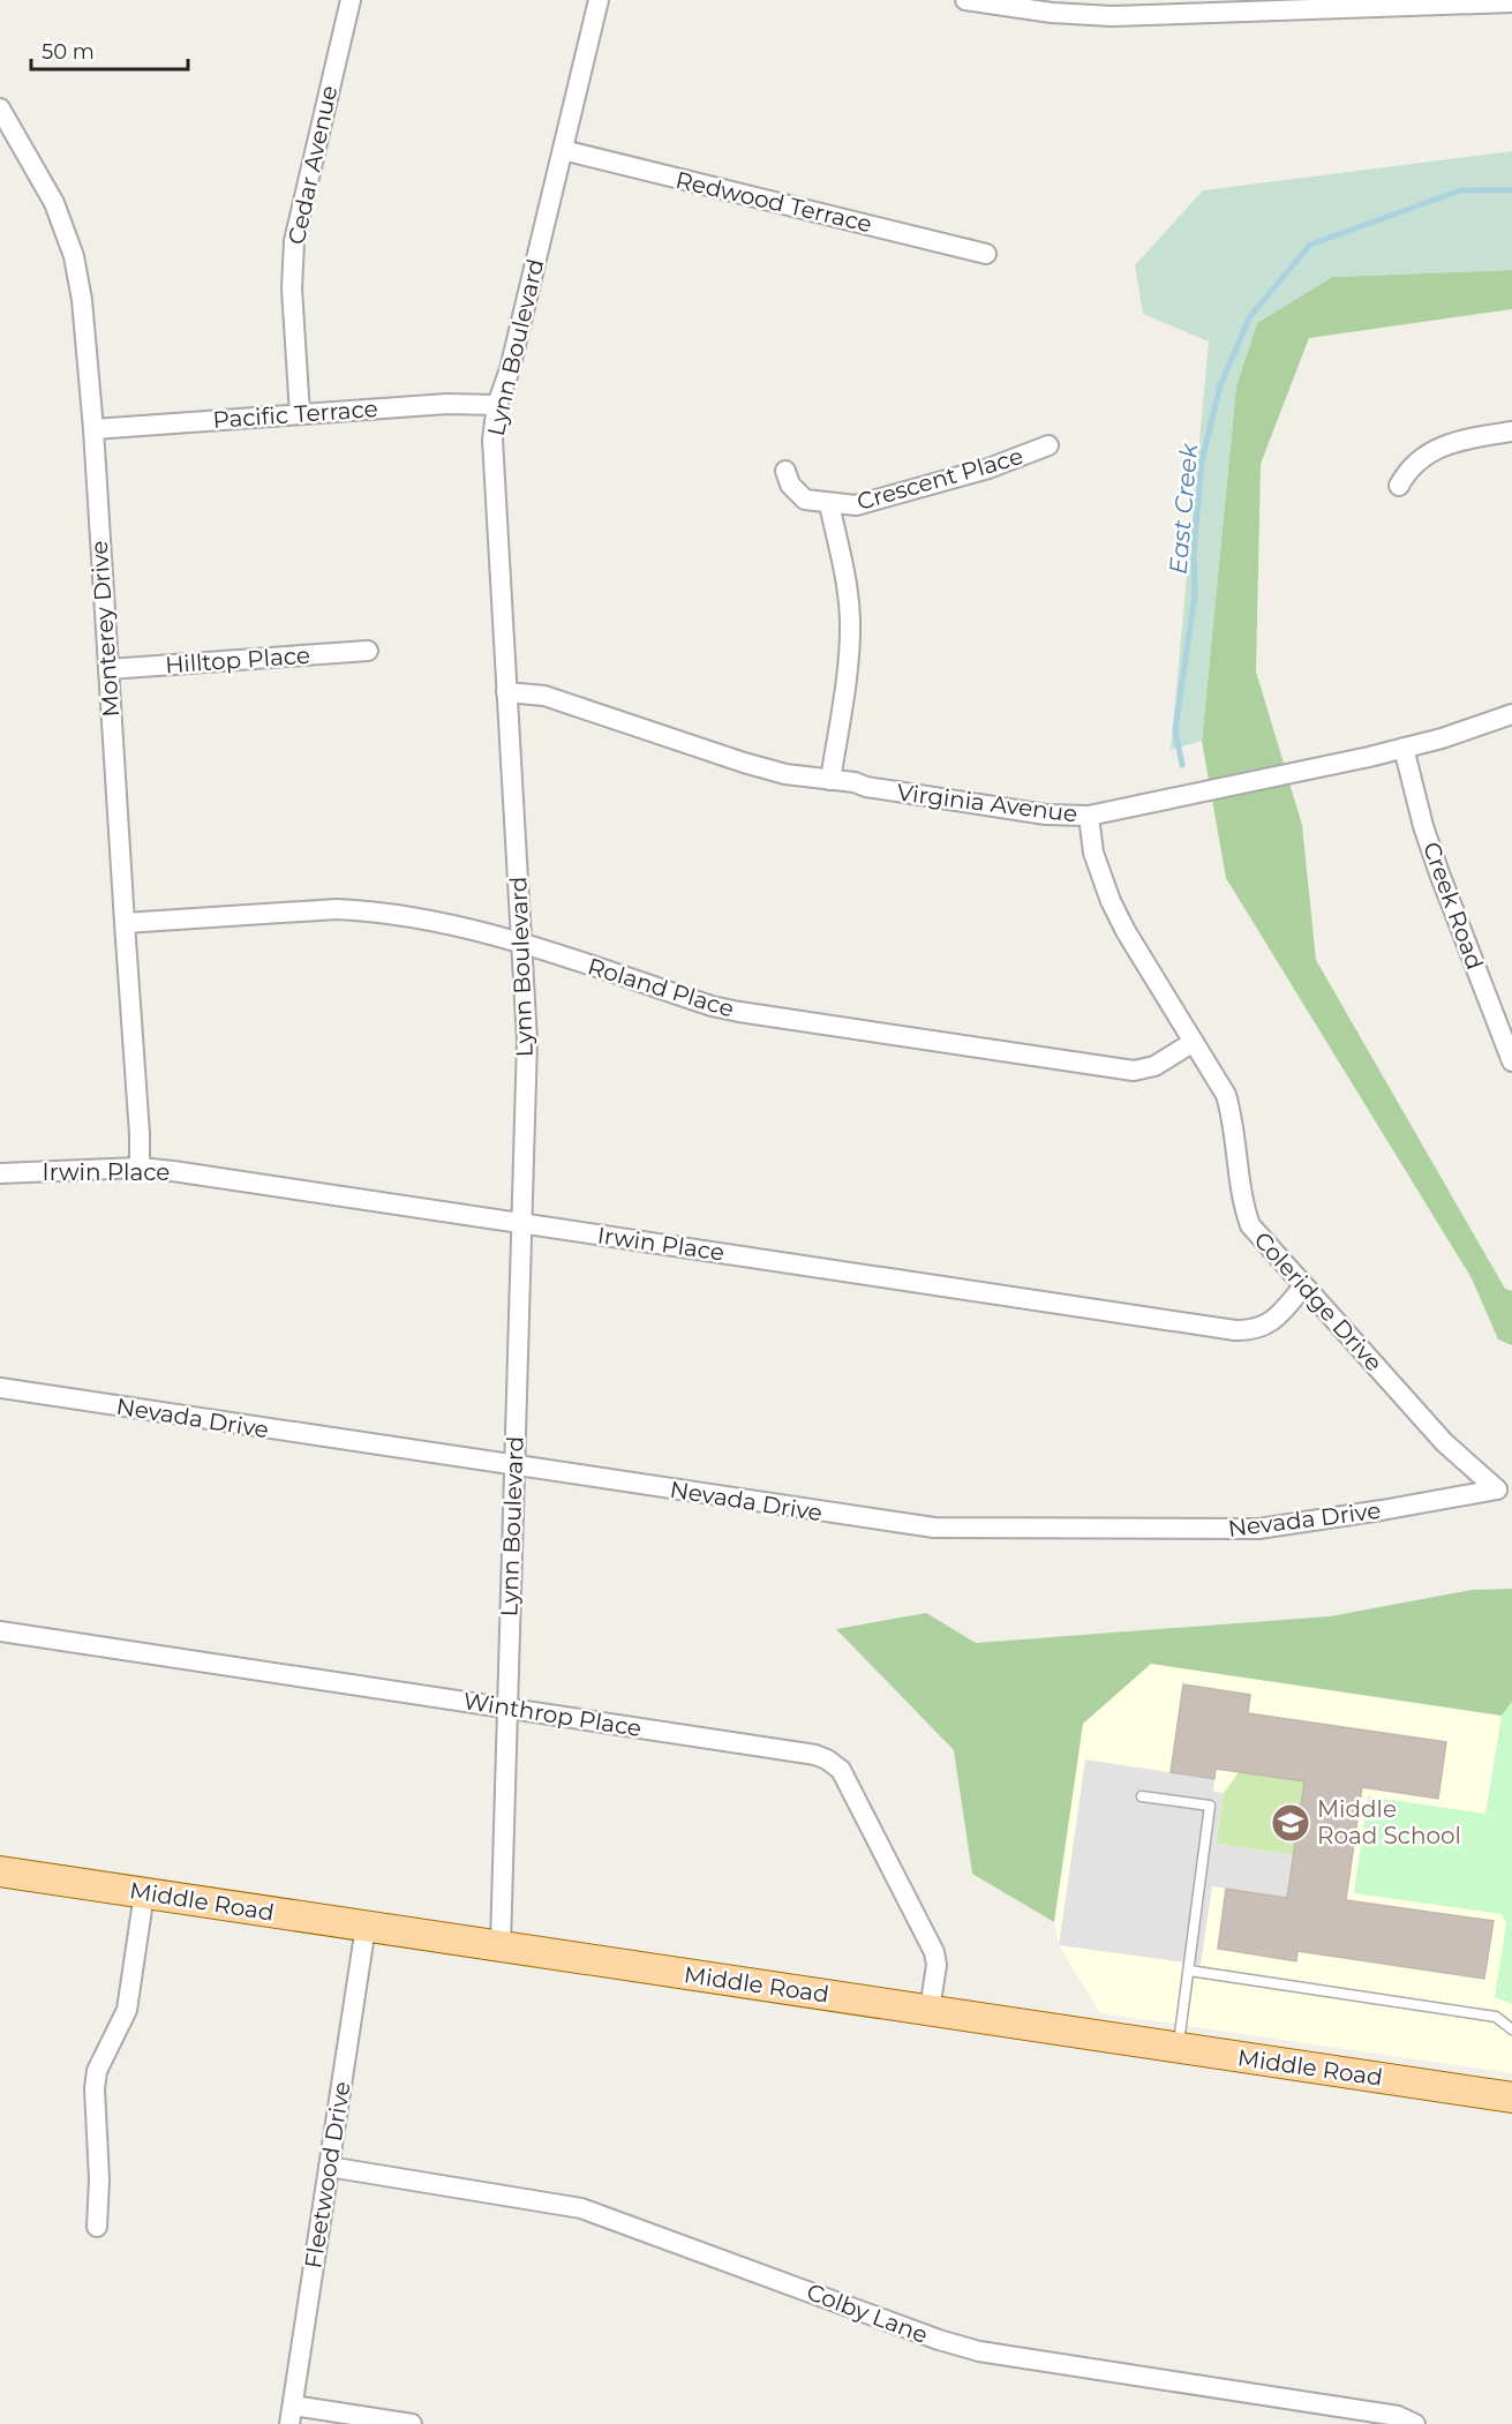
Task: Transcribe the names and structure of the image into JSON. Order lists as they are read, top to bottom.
{
  "streets": {
    "main road": ["Middle Road"],
    "street": [
      "Cedar Avenue",
      "Redwood Terrace",
      "Lynn Boulevard",
      "Pacific Terrace",
      "Crescent Place",
      "Monterey Drive",
      "Hilltop Place",
      "Virginia Avenue",
      "Creek Road",
      "Roland Place",
      "Irwin Place",
      "Coleridge Drive",
      "Nevada Drive",
      "Winthrop Place",
      "Fleetwood Drive",
      "Colby Lane"
    ]
  },
  "crossings": [
    ["Cedar Avenue", "Pacific Terrace"],
    ["Redwood Terrace", "Lynn Boulevard"],
    ["Lynn Boulevard", "Pacific Terrace"],
    ["Lynn Boulevard", "Virginia Avenue"],
    ["Lynn Boulevard", "Roland Place"],
    ["Lynn Boulevard", "Irwin Place"],
    ["Lynn Boulevard", "Nevada Drive"],
    ["Lynn Boulevard", "Winthrop Place"],
    ["Lynn Boulevard", "Middle Road"],
    ["Pacific Terrace", "Monterey Drive"],
    ["Crescent Place", "Virginia Avenue"],
    ["Monterey Drive", "Hilltop Place"],
    ["Monterey Drive", "Roland Place"],
    ["Monterey Drive", "Irwin Place"],
    ["Virginia Avenue", "Creek Road"],
    ["Virginia Avenue", "Coleridge Drive"],
    ["Roland Place", "Coleridge Drive"],
    ["Irwin Place", "Coleridge Drive"],
    ["Coleridge Drive", "Nevada Drive"],
    ["Winthrop Place", "Middle Road"],
    ["Middle Road", "Fleetwood Drive"],
    ["Fleetwood Drive", "Colby Lane"]
  ],
  "water": ["East Creek"],
  "places": {
    "school or university": ["Middle Road School"]
  },
  "scale_bar": "50 m"
}
